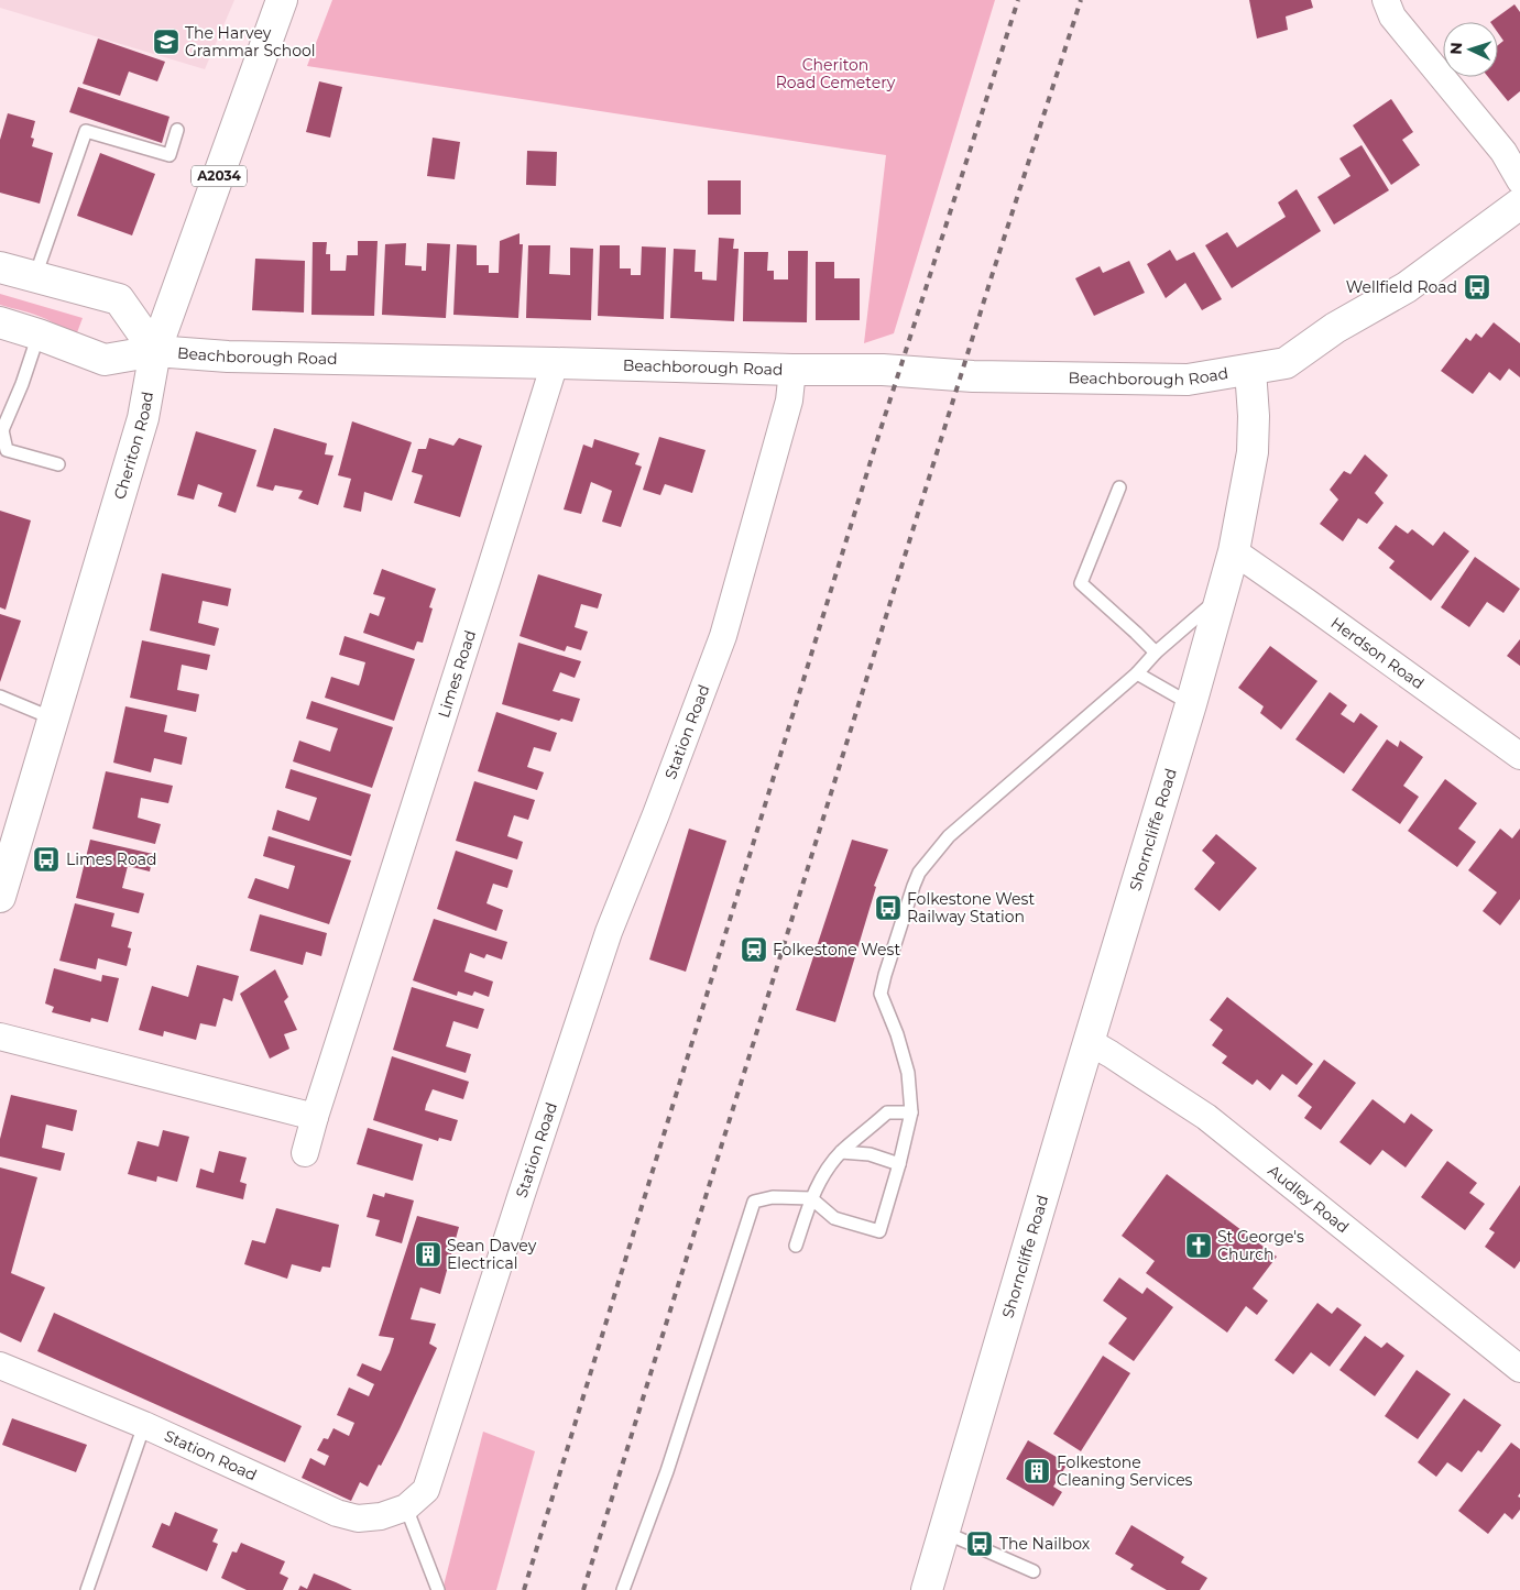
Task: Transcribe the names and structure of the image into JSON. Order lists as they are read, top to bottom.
{
  "streets": {
    "main road": [
      "A2034",
      "Beachborough Road",
      "Cheriton Road",
      "Shorncliffe Road"
    ],
    "street": [
      "Herdson Road",
      "Limes Road",
      "Station Road",
      "Audley Road"
    ]
  },
  "crossings": [
    ["Beachborough Road", "Cheriton Road"],
    ["Beachborough Road", "Limes Road"],
    ["Beachborough Road", "Station Road"],
    ["Beachborough Road", "Shorncliffe Road"],
    ["Herdson Road", "Shorncliffe Road"],
    ["Shorncliffe Road", "Audley Road"]
  ],
  "parks": ["Cheriton Road Cemetery"],
  "places": {
    "school or university": ["The Harvey Grammar School"],
    "bus stop": [
      "Wellfield Road",
      "Limes Road",
      "Folkestone West Railway Station",
      "The Nailbox"
    ],
    "station": ["Folkestone West"],
    "church": ["St George's Church"],
    "building": ["Sean Davey Electrical", "Folkestone Cleaning Services"]
  },
  "north": "left"
}
